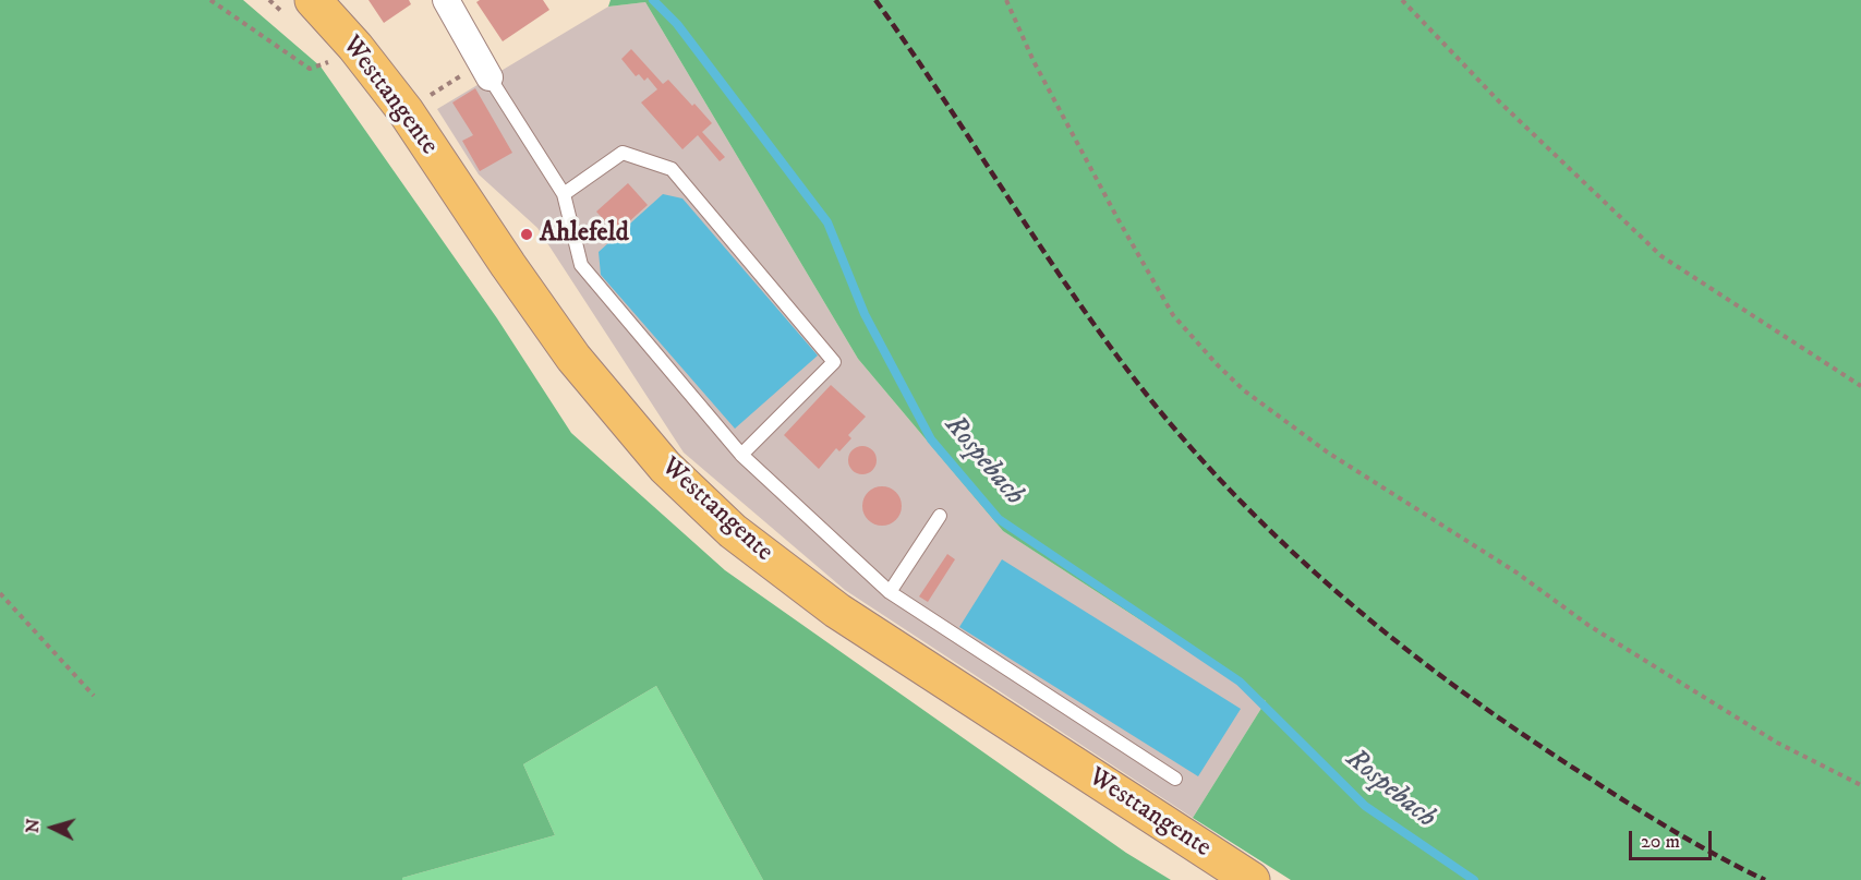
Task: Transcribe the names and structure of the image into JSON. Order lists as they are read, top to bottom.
{
  "streets": {
    "main road": ["Westtangente"]
  },
  "water": ["Rospebach"],
  "places": ["Ahlefeld"],
  "scale_bar": "20 m",
  "north": "left"
}
